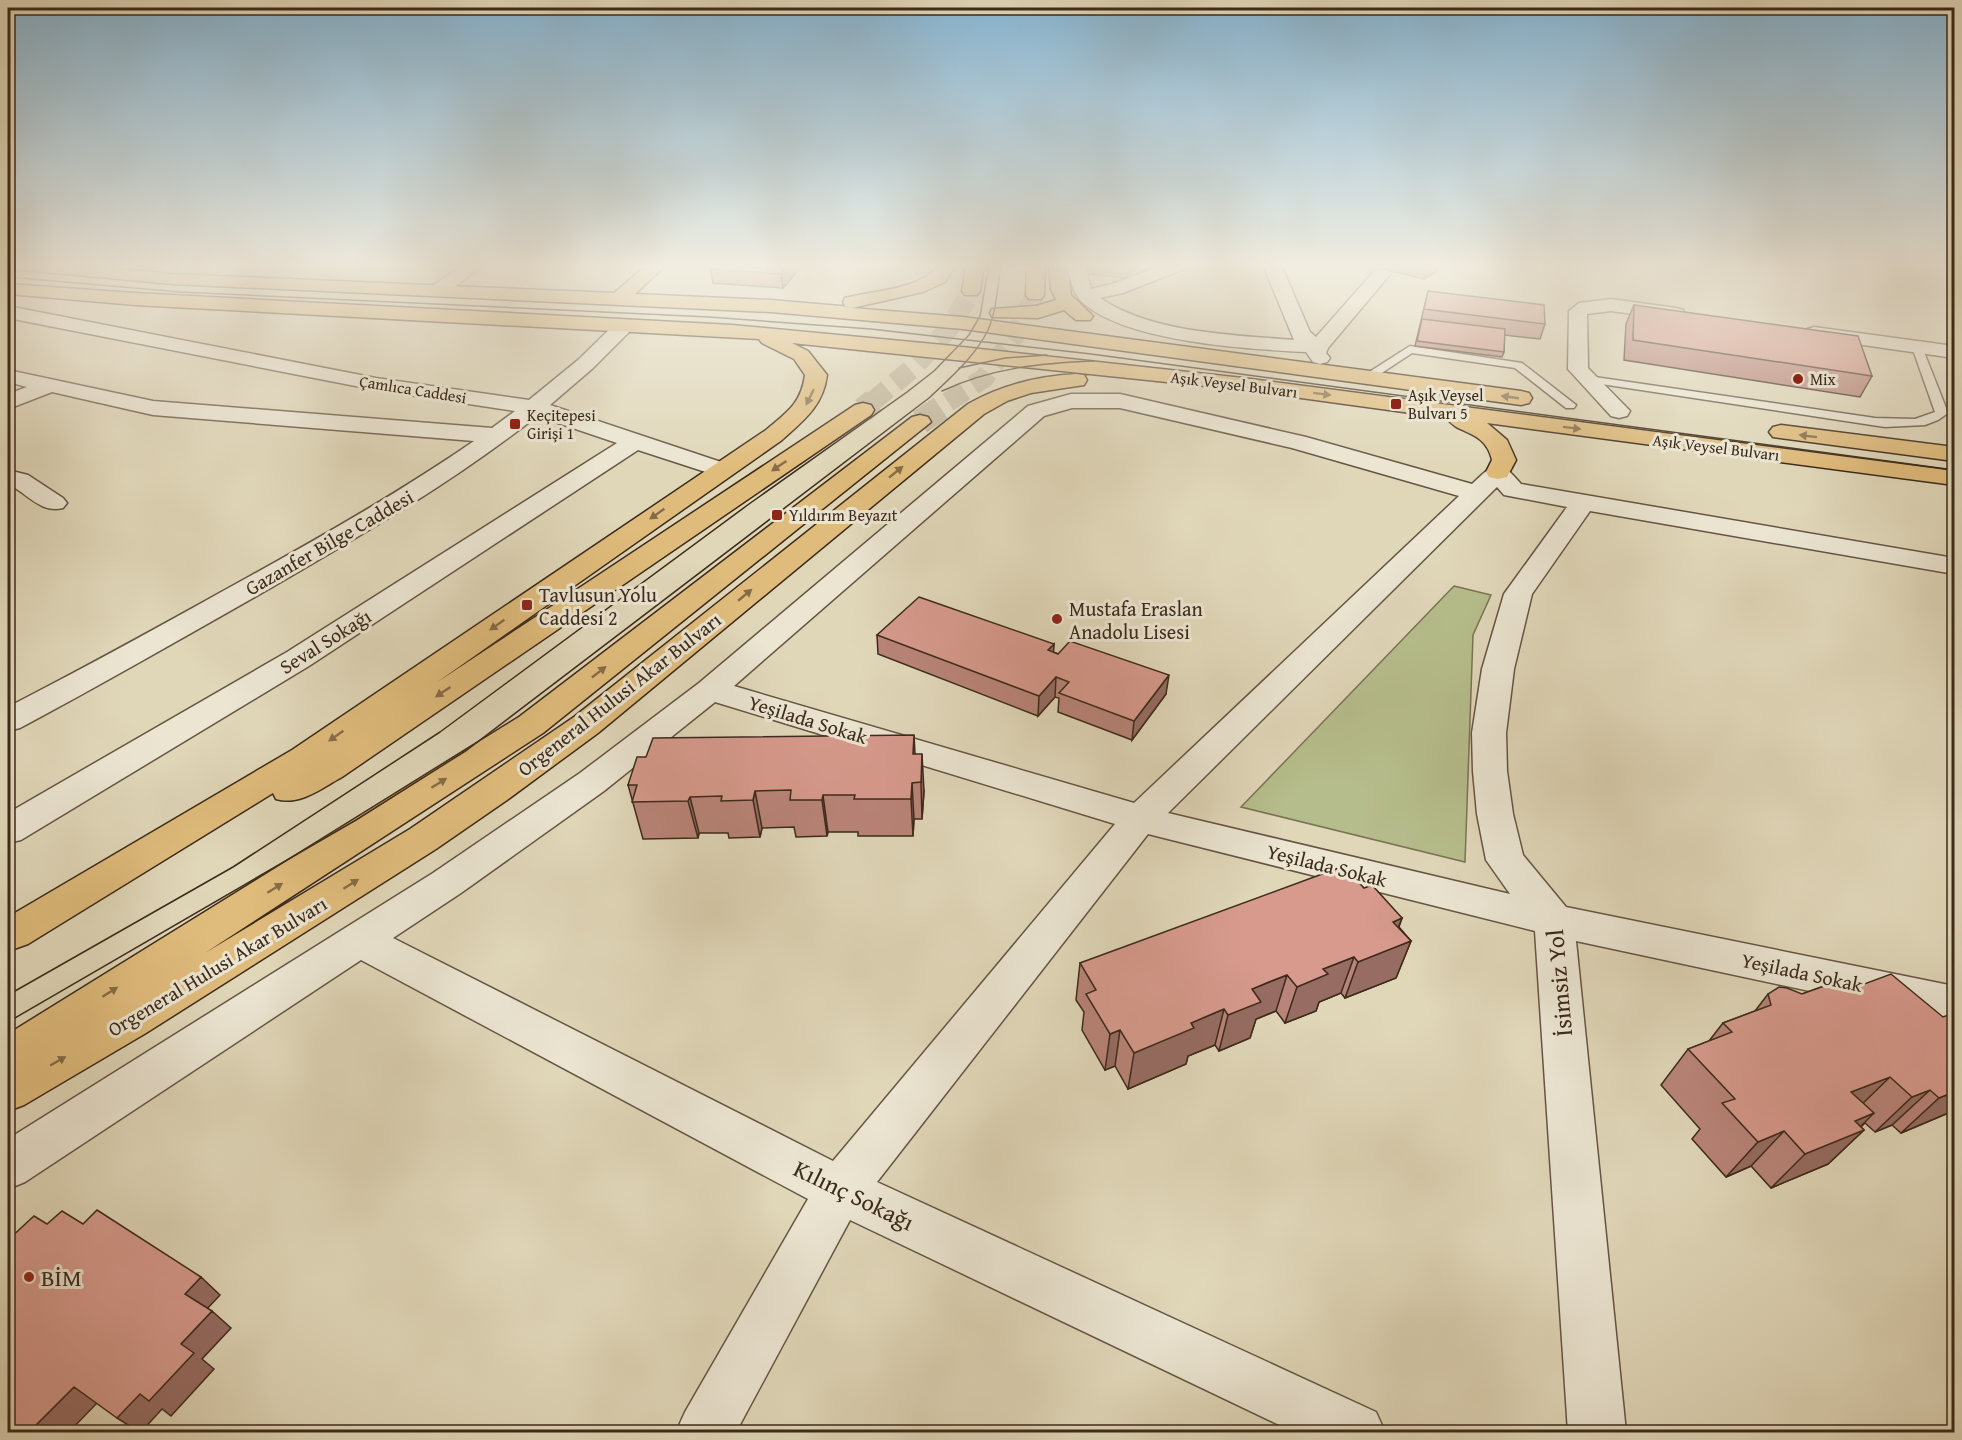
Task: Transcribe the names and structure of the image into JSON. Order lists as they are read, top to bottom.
{
  "streets": {
    "main road": ["Aşık Veysel Bulvarı", "Orgeneral Hulusi Akar Bulvarı"],
    "street": [
      "Çamlıca Caddesi",
      "Gazanfer Bilge Caddesi",
      "Seval Sokağı",
      "Yeşilada Sokak",
      "İsimsiz Yol",
      "Kılınç Sokağı"
    ]
  },
  "crossings": [
    ["Aşık Veysel Bulvarı", "Orgeneral Hulusi Akar Bulvarı"],
    ["Çamlıca Caddesi", "Gazanfer Bilge Caddesi"],
    ["Çamlıca Caddesi", "Seval Sokağı"],
    ["Yeşilada Sokak", "İsimsiz Yol"]
  ],
  "places": {
    "other": ["Mix", "Mustafa Eraslan Anadolu Lisesi", "BİM"],
    "transit": [
      "Aşık Veysel Bulvarı 5",
      "Keçitepesi Girişi 1",
      "Yıldırım Beyazıt",
      "Tavlusun Yolu Caddesi 2"
    ]
  }
}
